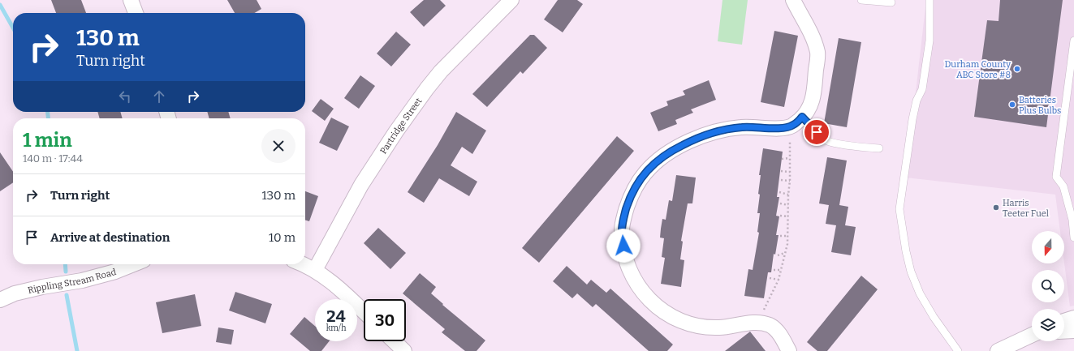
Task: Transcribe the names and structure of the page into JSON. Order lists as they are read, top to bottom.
{
  "streets": {
    "street": ["Partridge Street", "Rippling Stream Road"]
  },
  "places": ["Durham County ABC Store #8", "Batteries Plus Bulbs", "Harris Teeter Fuel"],
  "north": "bottom",
  "page": {
    "turn": ["130 m", "Turn right"],
    "heading": ["1 min", "140 m · 17:44"],
    "list": [
      {
        "name": "Turn right",
        "value": "130 m"
      },
      {
        "name": "Arrive at destination",
        "value": "10 m"
      }
    ],
    "speed": "24 km/h",
    "limit": "30"
  }
}
